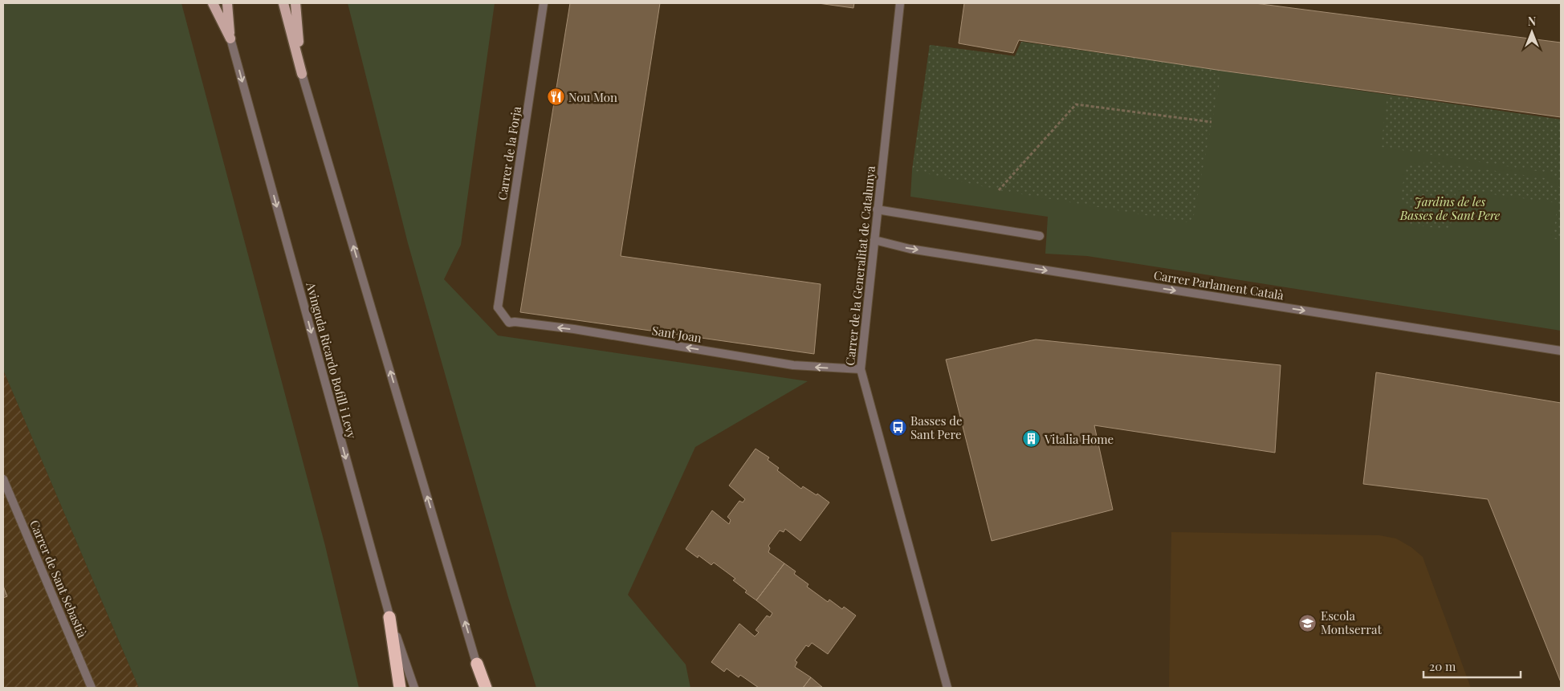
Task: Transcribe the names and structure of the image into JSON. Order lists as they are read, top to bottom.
{
  "streets": {
    "street": [
      "Carrer de la Forja",
      "Carrer de la Generalitat de Catalunya",
      "Carrer Parlament Català",
      "Sant Joan",
      "Avinguda Ricardo Bofill i Levy",
      "Carrer de Sant Sebastià"
    ]
  },
  "crossings": [
    ["Carrer de la Forja", "Sant Joan"],
    ["Carrer de la Generalitat de Catalunya", "Carrer Parlament Català"],
    ["Carrer de la Generalitat de Catalunya", "Sant Joan"]
  ],
  "one_way": ["Carrer Parlament Català", "Sant Joan"],
  "parks": ["Jardins de les Basses de Sant Pere"],
  "places": {
    "restaurant": ["Nou Mon"],
    "bus stop": ["Basses de Sant Pere"],
    "building": ["Vitalia Home"],
    "school or university": ["Escola Montserrat"]
  },
  "scale_bar": "20 m",
  "north": "top"
}
